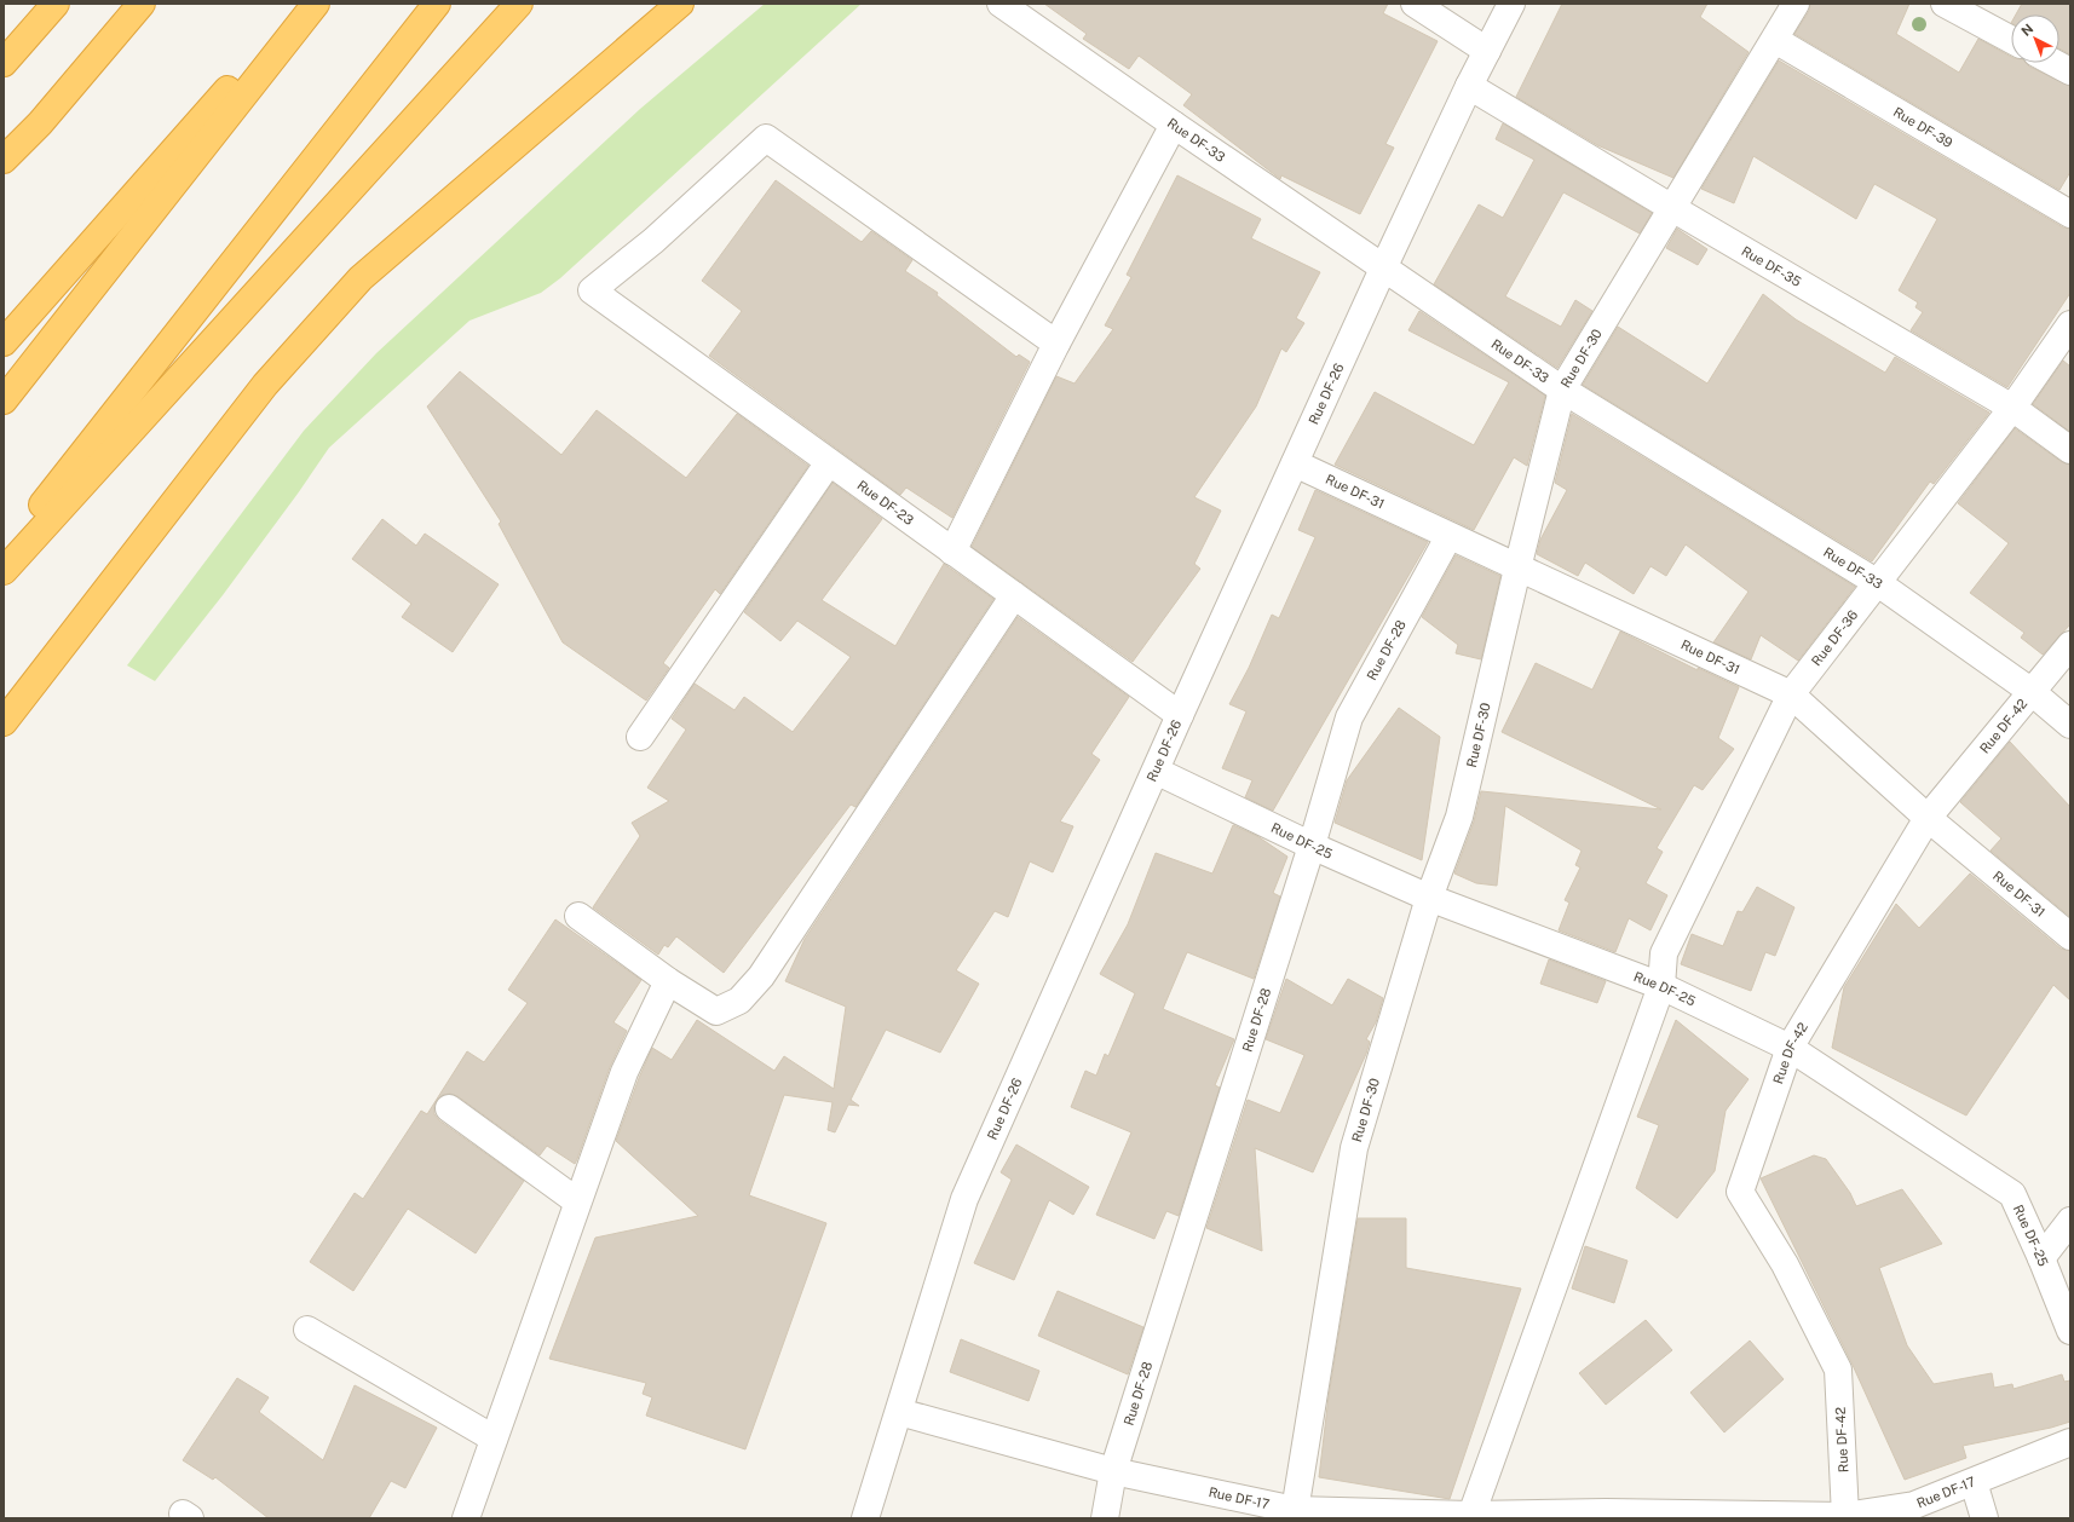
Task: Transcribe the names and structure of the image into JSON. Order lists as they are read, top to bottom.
{
  "streets": {
    "street": [
      "Rue DF-39",
      "Rue DF-33",
      "Rue DF-35",
      "Rue DF-30",
      "Rue DF-26",
      "Rue DF-31",
      "Rue DF-23",
      "Rue DF-36",
      "Rue DF-28",
      "Rue DF-42",
      "Rue DF-25",
      "Rue DF-17"
    ]
  },
  "crossings": [
    ["Rue DF-39", "Rue DF-30"],
    ["Rue DF-33", "Rue DF-30"],
    ["Rue DF-33", "Rue DF-26"],
    ["Rue DF-33", "Rue DF-36"],
    ["Rue DF-33", "Rue DF-42"],
    ["Rue DF-35", "Rue DF-30"],
    ["Rue DF-35", "Rue DF-26"],
    ["Rue DF-35", "Rue DF-36"],
    ["Rue DF-30", "Rue DF-31"],
    ["Rue DF-30", "Rue DF-25"],
    ["Rue DF-30", "Rue DF-17"],
    ["Rue DF-26", "Rue DF-31"],
    ["Rue DF-26", "Rue DF-23"],
    ["Rue DF-26", "Rue DF-25"],
    ["Rue DF-26", "Rue DF-17"],
    ["Rue DF-31", "Rue DF-36"],
    ["Rue DF-31", "Rue DF-28"],
    ["Rue DF-31", "Rue DF-42"],
    ["Rue DF-36", "Rue DF-25"],
    ["Rue DF-36", "Rue DF-17"],
    ["Rue DF-28", "Rue DF-25"],
    ["Rue DF-28", "Rue DF-17"],
    ["Rue DF-42", "Rue DF-25"],
    ["Rue DF-42", "Rue DF-17"]
  ],
  "north": "top left"
}
